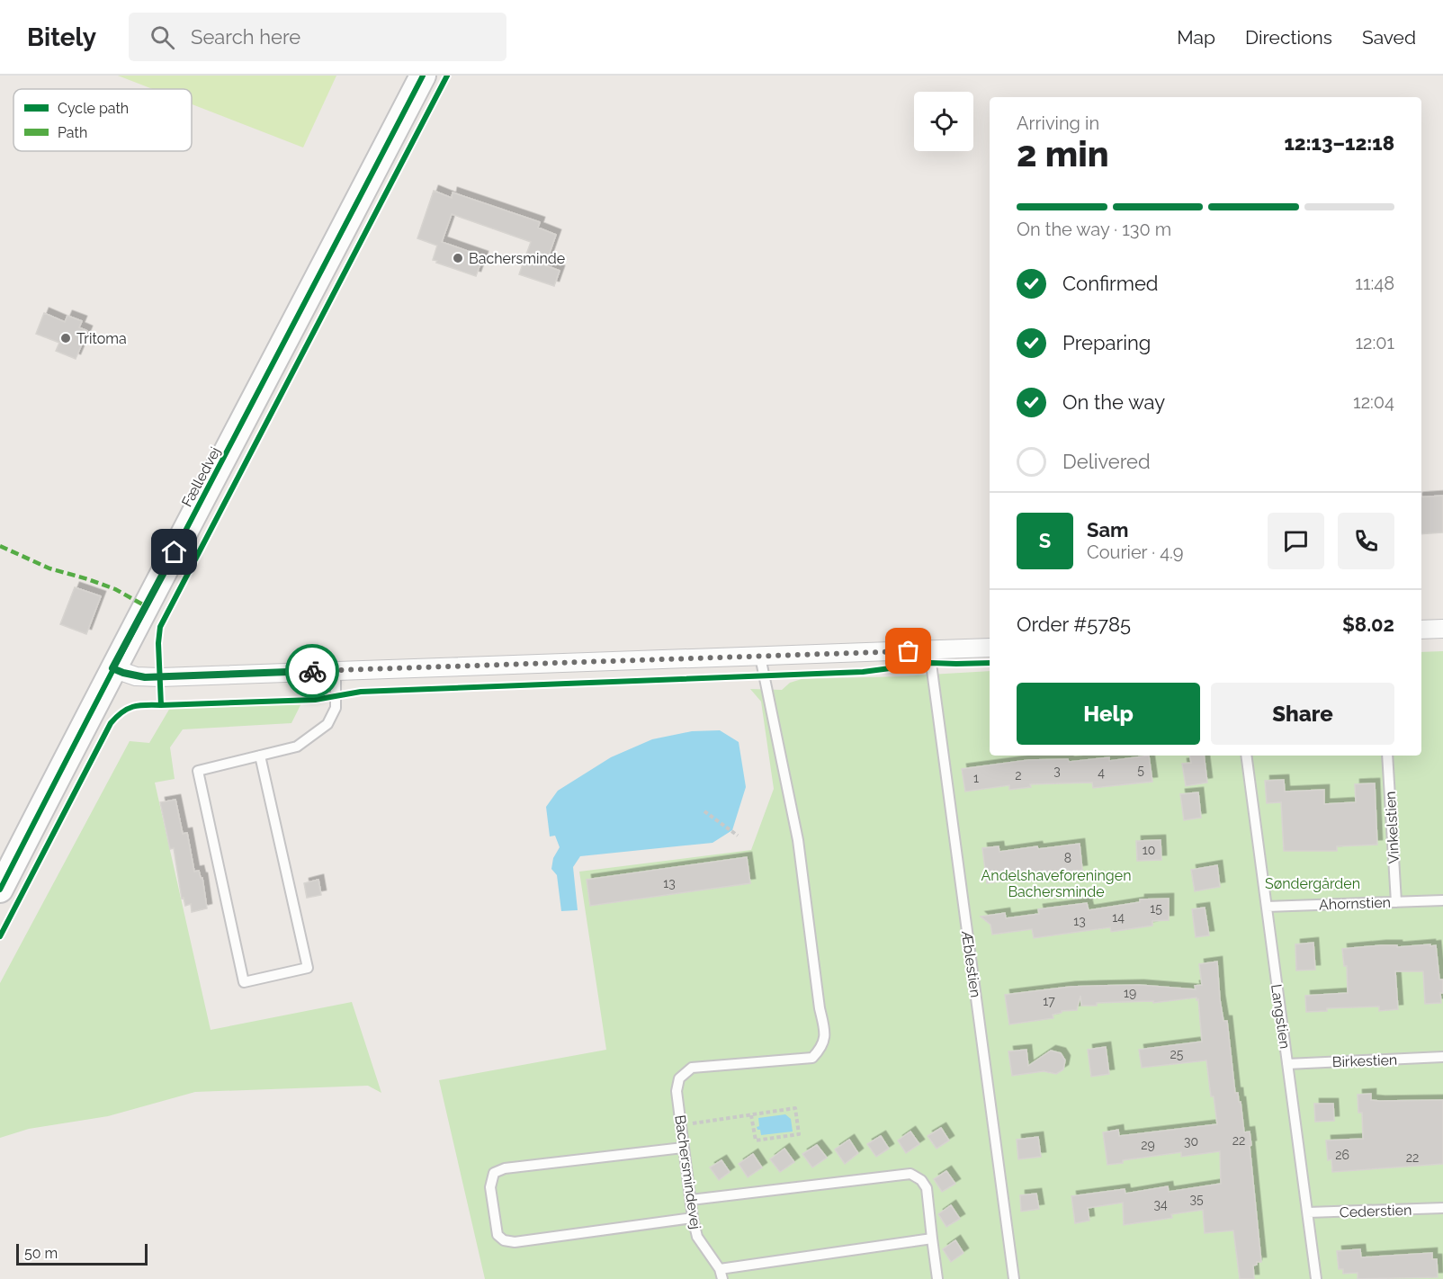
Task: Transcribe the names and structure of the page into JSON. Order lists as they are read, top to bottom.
{
  "streets": {
    "street": ["Fælledvej"],
    "lane": [
      "Vinkelstien",
      "Ahornstien",
      "Æblestien",
      "Langstien",
      "Birkestien",
      "Bachersmindevej",
      "Cederstien"
    ]
  },
  "crossings": [
    ["Vinkelstien", "Ahornstien"],
    ["Ahornstien", "Langstien"],
    ["Langstien", "Birkestien"],
    ["Langstien", "Cederstien"]
  ],
  "parks": ["Andelshaveforeningen Bachersminde", "Søndergården"],
  "places": ["Bachersminde", "Tritoma"],
  "house_numbers": [
    "5",
    "3",
    "4",
    "2",
    "1",
    "10",
    "8",
    "13",
    "15",
    "14",
    "13",
    "19",
    "17",
    "25",
    "22",
    "30",
    "29",
    "26",
    "22",
    "35",
    "34"
  ],
  "legend": ["Cycle path", "Path"],
  "scale_bar": "50 m",
  "page": {
    "header": "Bitely",
    "search": "Search here",
    "nav": ["Map", "Directions", "Saved"],
    "heading": ["2 min", "Arriving in", "12:13–12:18"],
    "panel": [
      "Sam",
      "Courier · 4.9",
      "Order #5785",
      "$8.02"
    ],
    "bar": "On the way · 130 m",
    "list": [
      ["Confirmed", "11:48"],
      ["Preparing", "12:01"],
      ["On the way", "12:04"],
      "Delivered"
    ],
    "round": "S",
    "buttons": ["Help", "Share"],
    "scale": "50 m"
  }
}
